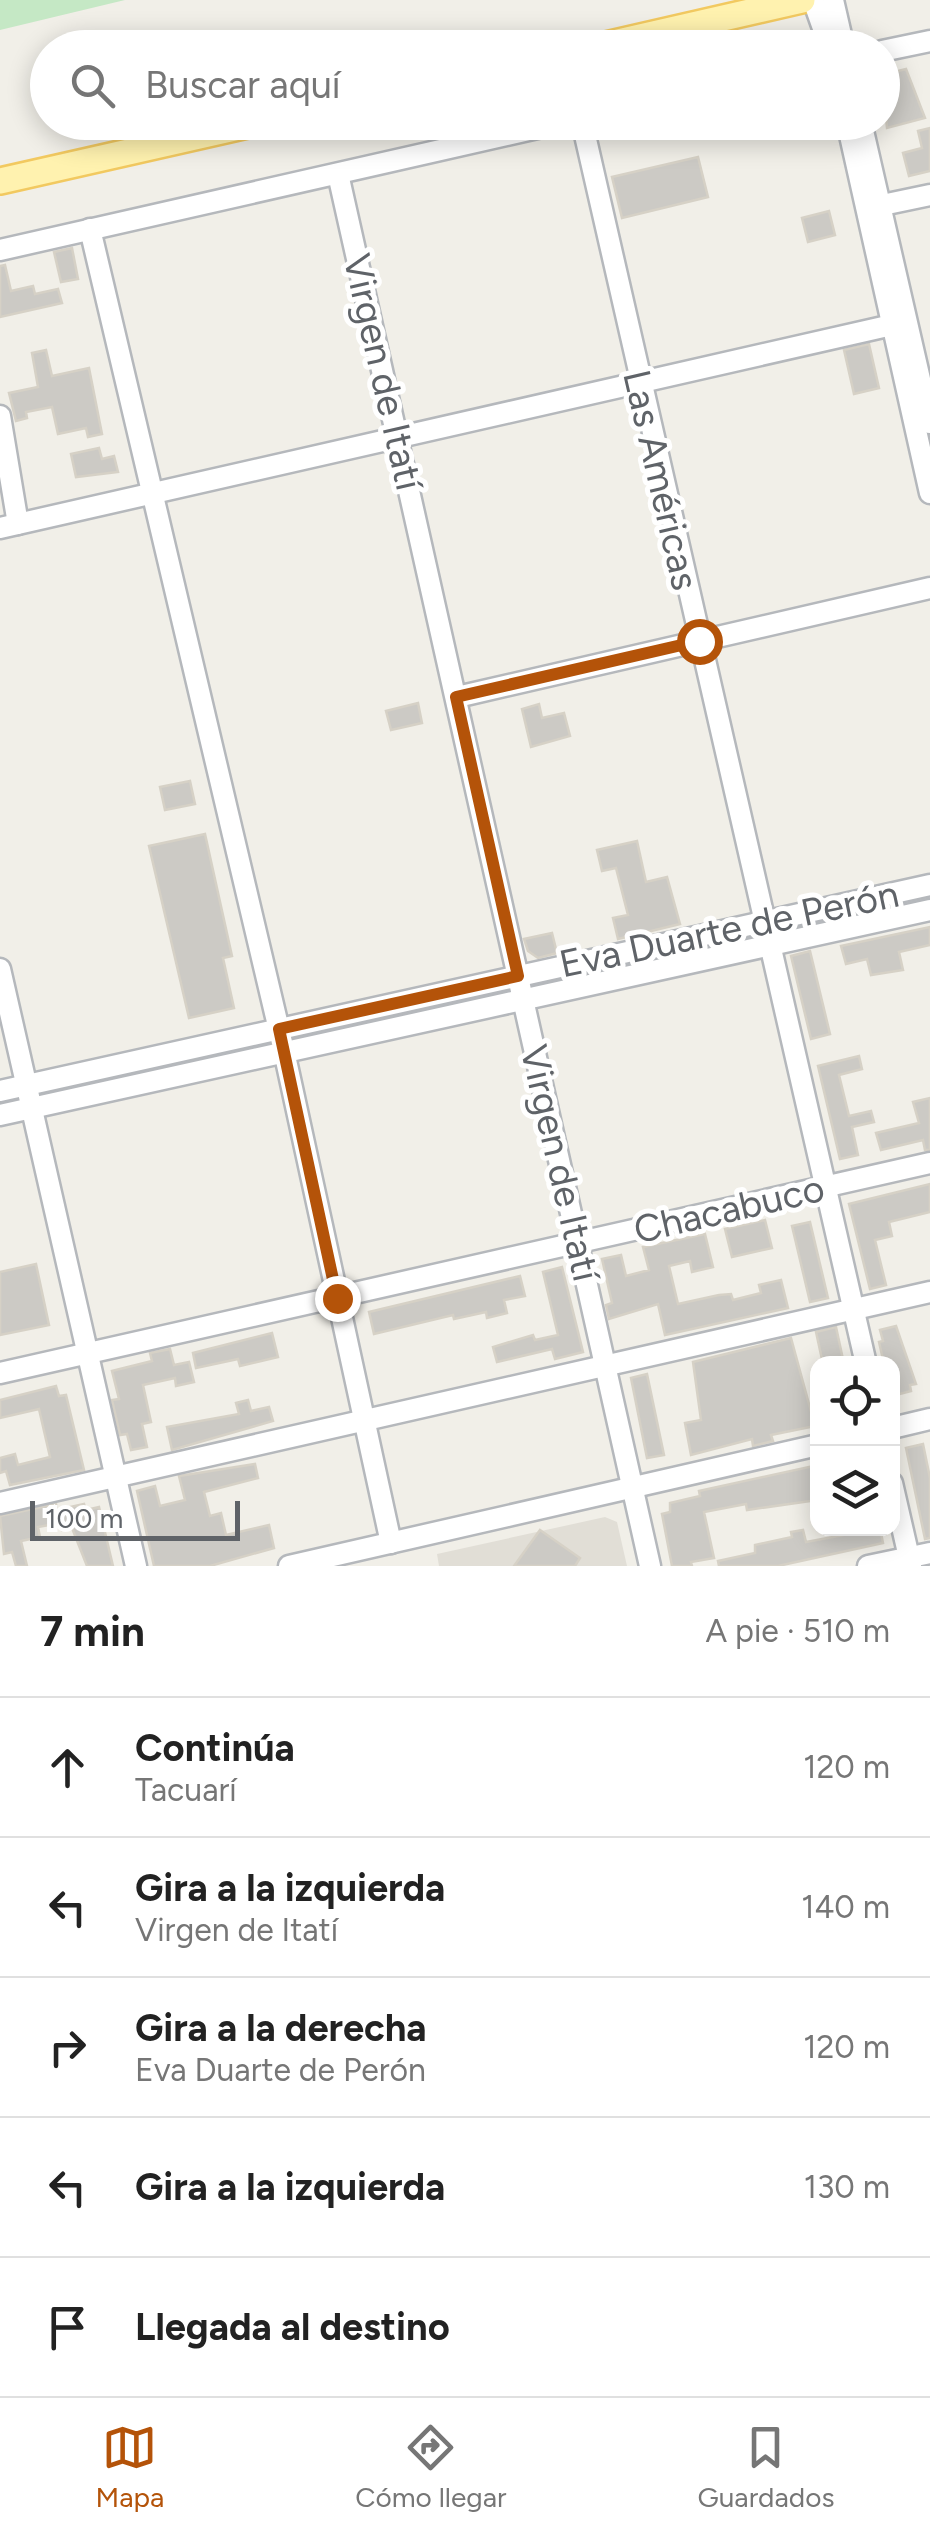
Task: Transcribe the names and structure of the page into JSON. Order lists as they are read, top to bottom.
{
  "streets": {
    "street": [
      "Virgen de Itatí",
      "Las Américas",
      "Eva Duarte de Perón",
      "Chacabuco"
    ]
  },
  "crossings": [
    ["Virgen de Itatí", "Eva Duarte de Perón"],
    ["Virgen de Itatí", "Chacabuco"],
    ["Las Américas", "Eva Duarte de Perón"],
    ["Las Américas", "Chacabuco"]
  ],
  "scale_bar": "100 m",
  "page": {
    "search": "Buscar aquí",
    "scale": "100 m",
    "heading": ["7 min", "A pie · 510 m"],
    "list": [
      ["Continúa", "Tacuarí", "120 m"],
      ["Gira a la izquierda", "Virgen de Itatí", "140 m"],
      ["Gira a la derecha", "Eva Duarte de Perón", "120 m"],
      ["Gira a la izquierda", "130 m"],
      "Llegada al destino"
    ],
    "nav": ["Mapa", "Cómo llegar", "Guardados"]
  }
}
